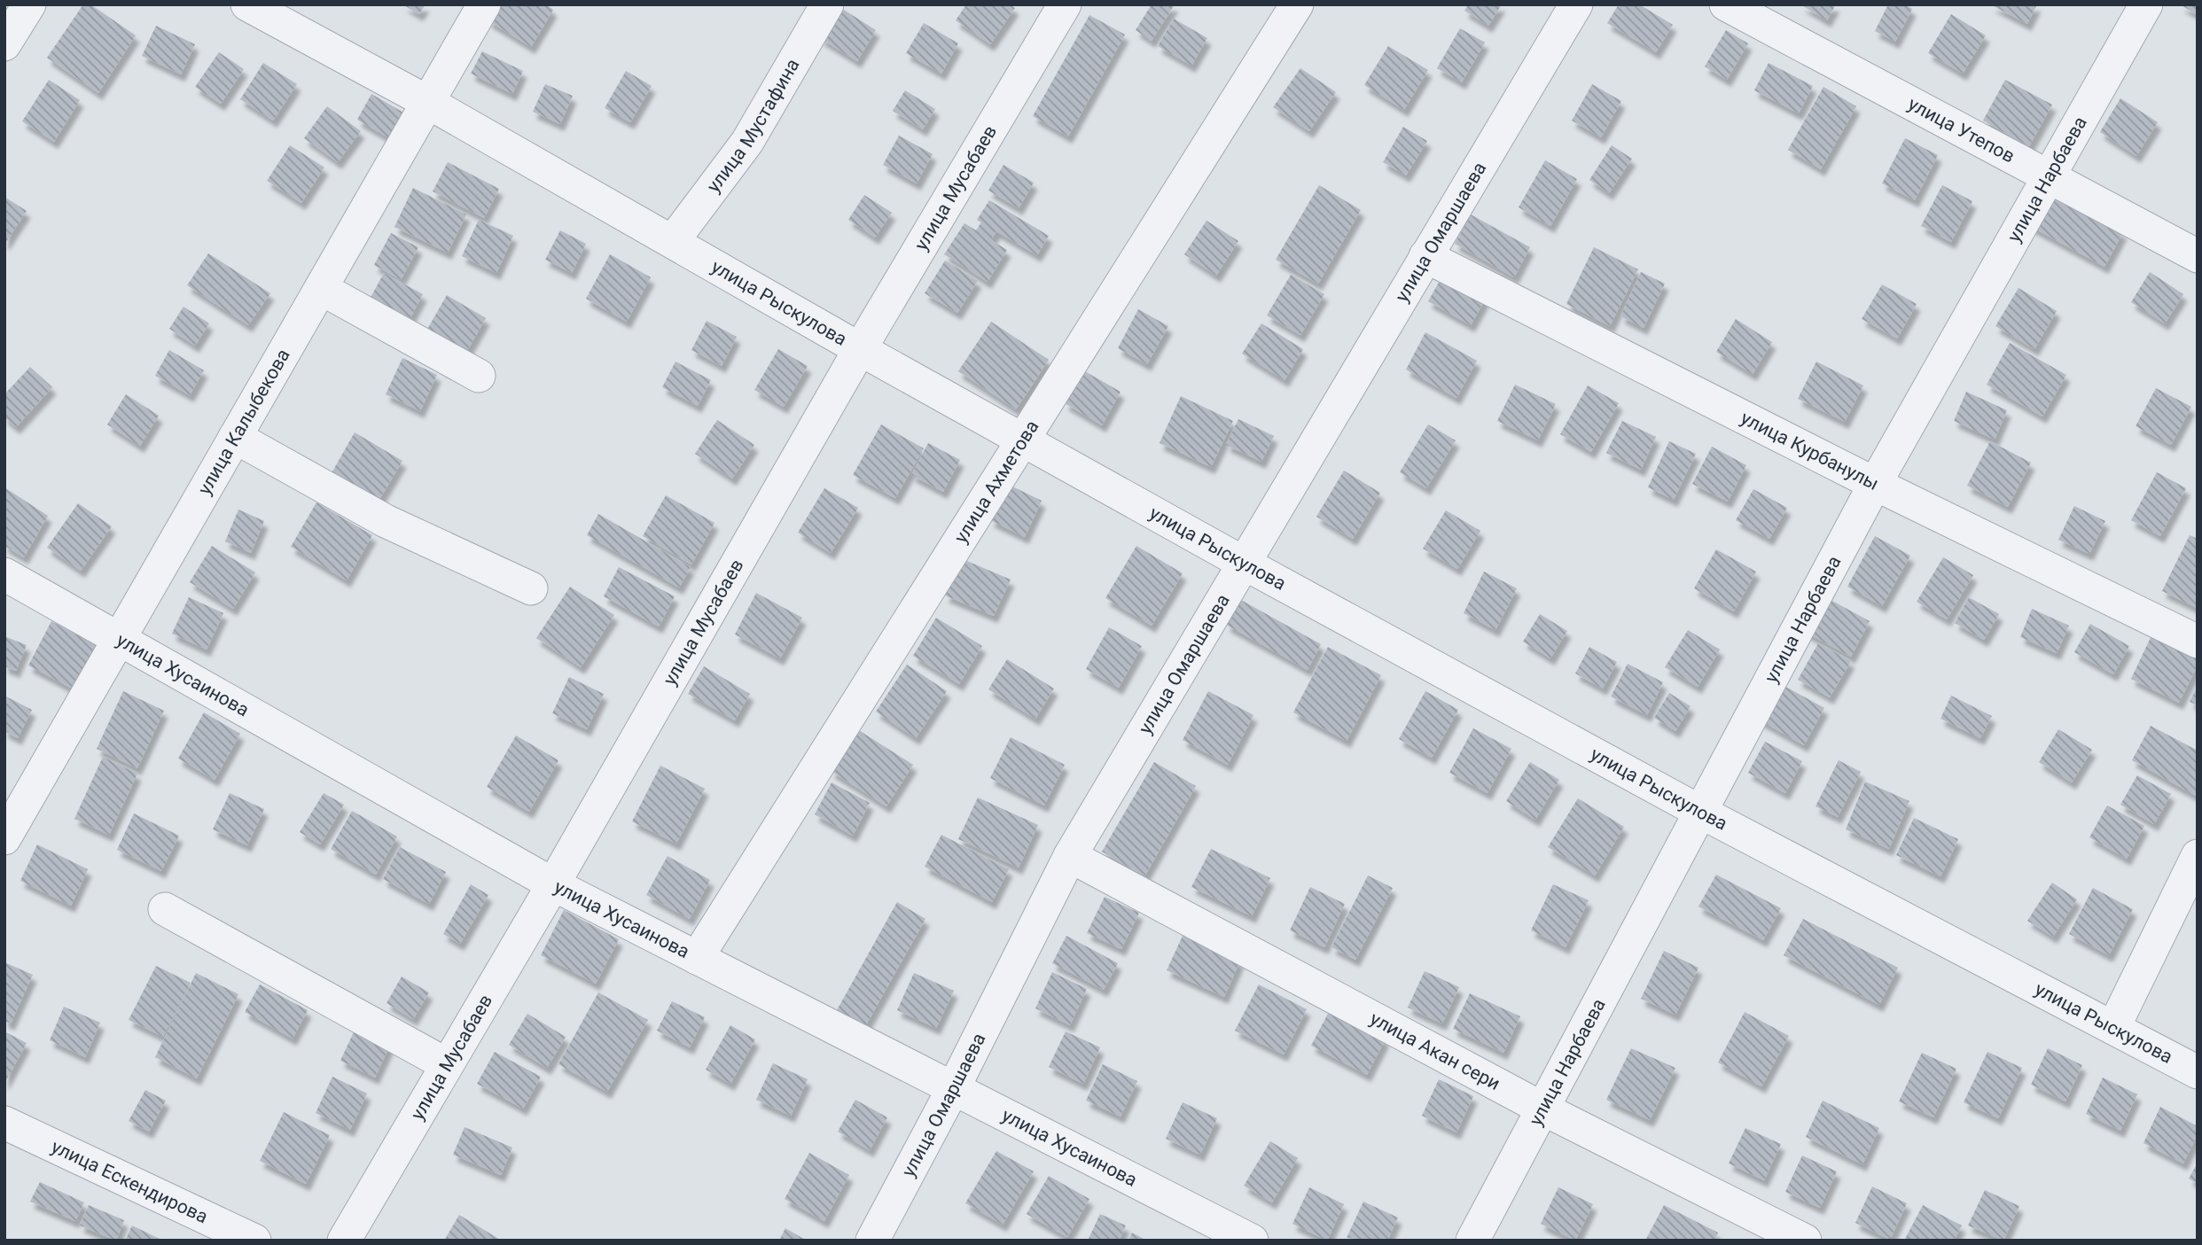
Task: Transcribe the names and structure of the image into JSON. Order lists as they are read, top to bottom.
{
  "streets": {
    "street": [
      "улица Мустафина",
      "улица Утепов",
      "улица Нарбаева",
      "улица Мусабаев",
      "улица Омаршаева",
      "улица Рыскулова",
      "улица Калыбекова",
      "улица Курбанулы",
      "улица Ахметова",
      "улица Хусаинова",
      "улица Акан сери",
      "улица Ескендирова"
    ]
  },
  "crossings": [
    ["улица Мустафина", "улица Рыскулова"],
    ["улица Утепов", "улица Нарбаева"],
    ["улица Нарбаева", "улица Рыскулова"],
    ["улица Нарбаева", "улица Курбанулы"],
    ["улица Нарбаева", "улица Акан сери"],
    ["улица Мусабаев", "улица Рыскулова"],
    ["улица Мусабаев", "улица Хусаинова"],
    ["улица Омаршаева", "улица Рыскулова"],
    ["улица Омаршаева", "улица Курбанулы"],
    ["улица Омаршаева", "улица Хусаинова"],
    ["улица Омаршаева", "улица Акан сери"],
    ["улица Рыскулова", "улица Калыбекова"],
    ["улица Рыскулова", "улица Ахметова"],
    ["улица Калыбекова", "улица Хусаинова"],
    ["улица Ахметова", "улица Хусаинова"]
  ]
}
